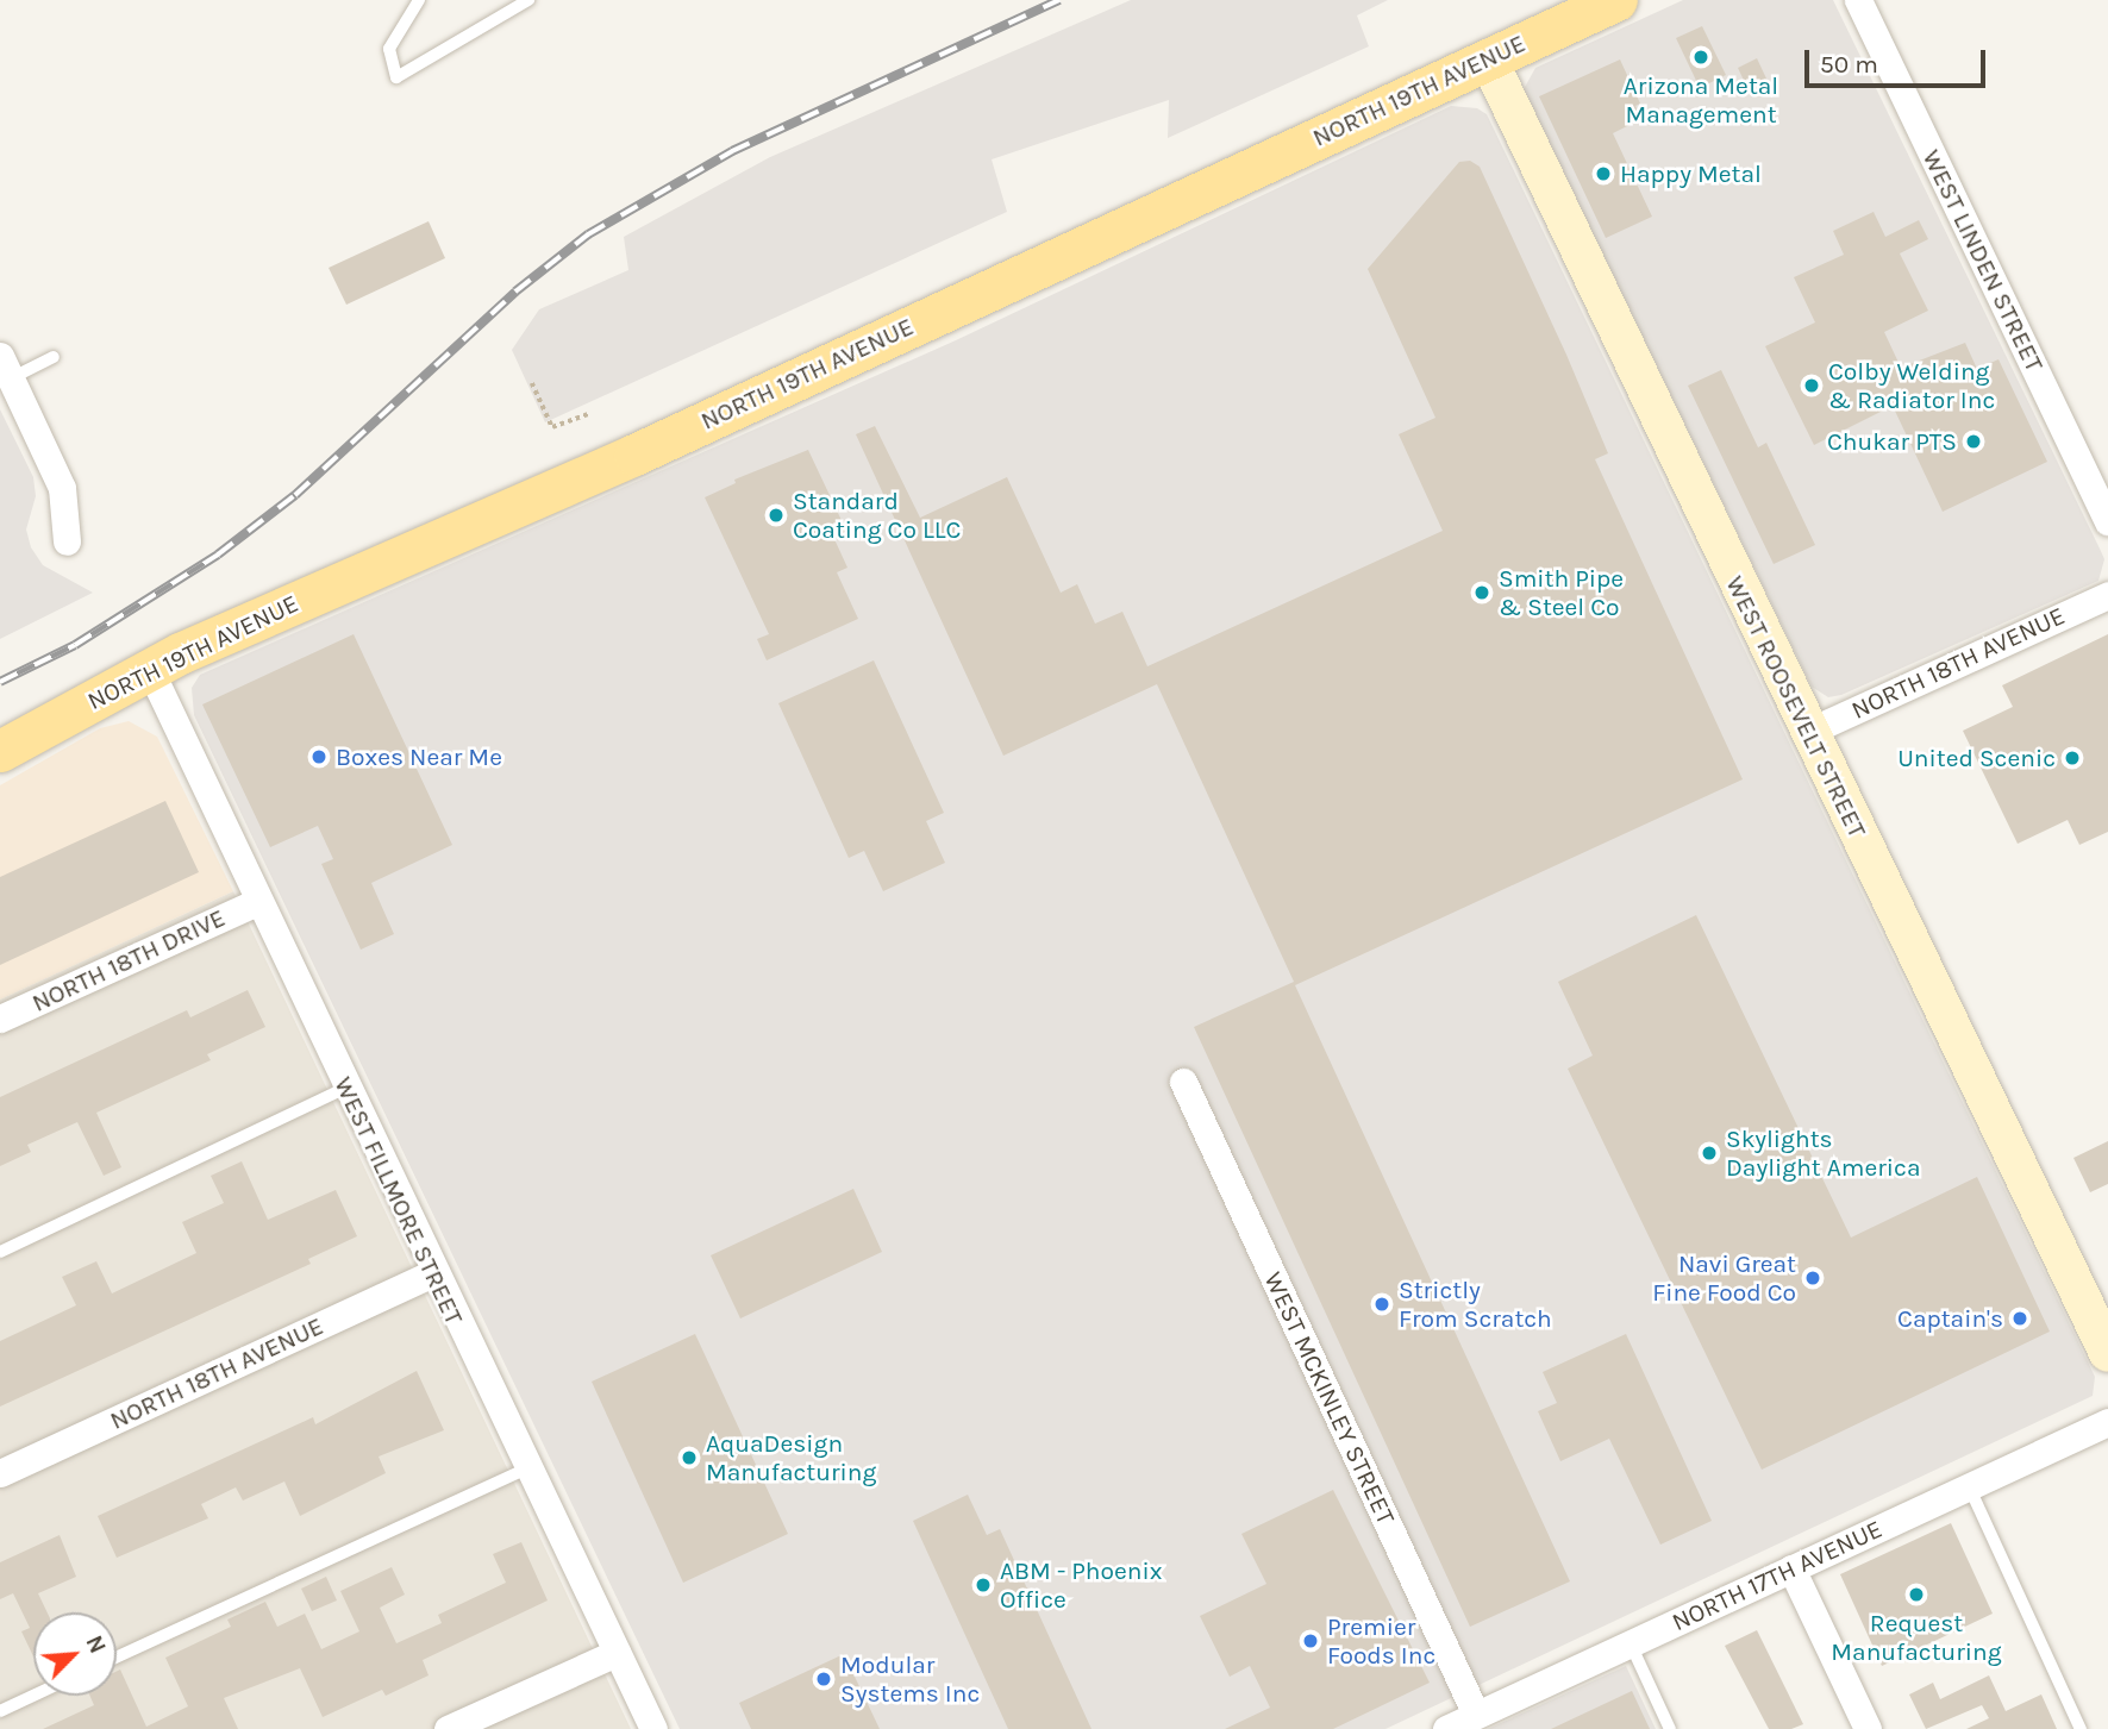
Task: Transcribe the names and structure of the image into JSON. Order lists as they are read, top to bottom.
{
  "streets": {
    "main road": ["NORTH 19TH AVENUE"],
    "street": [
      "WEST LINDEN STREET",
      "NORTH 18TH AVENUE",
      "WEST ROOSEVELT STREET",
      "NORTH 18TH DRIVE",
      "WEST FILLMORE STREET",
      "WEST MCKINLEY STREET",
      "NORTH 17TH AVENUE"
    ]
  },
  "crossings": [
    ["NORTH 19TH AVENUE", "WEST ROOSEVELT STREET"],
    ["NORTH 19TH AVENUE", "WEST FILLMORE STREET"],
    ["NORTH 18TH AVENUE", "WEST ROOSEVELT STREET"],
    ["NORTH 18TH AVENUE", "WEST FILLMORE STREET"],
    ["NORTH 18TH DRIVE", "WEST FILLMORE STREET"],
    ["WEST MCKINLEY STREET", "NORTH 17TH AVENUE"]
  ],
  "places": [
    "Arizona Metal Management",
    "Happy Metal",
    "Colby Welding & Radiator Inc",
    "Chukar PTS",
    "Standard Coating Co LLC",
    "Smith Pipe & Steel Co",
    "Boxes Near Me",
    "United Scenic",
    "Skylights Daylight America",
    "Navi Great Fine Food Co",
    "Strictly From Scratch",
    "Captain's",
    "AquaDesign Manufacturing",
    "ABM - Phoenix Office",
    "Request Manufacturing",
    "Premier Foods Inc",
    "Modular Systems Inc"
  ],
  "scale_bar": "50 m",
  "north": "top right"
}
